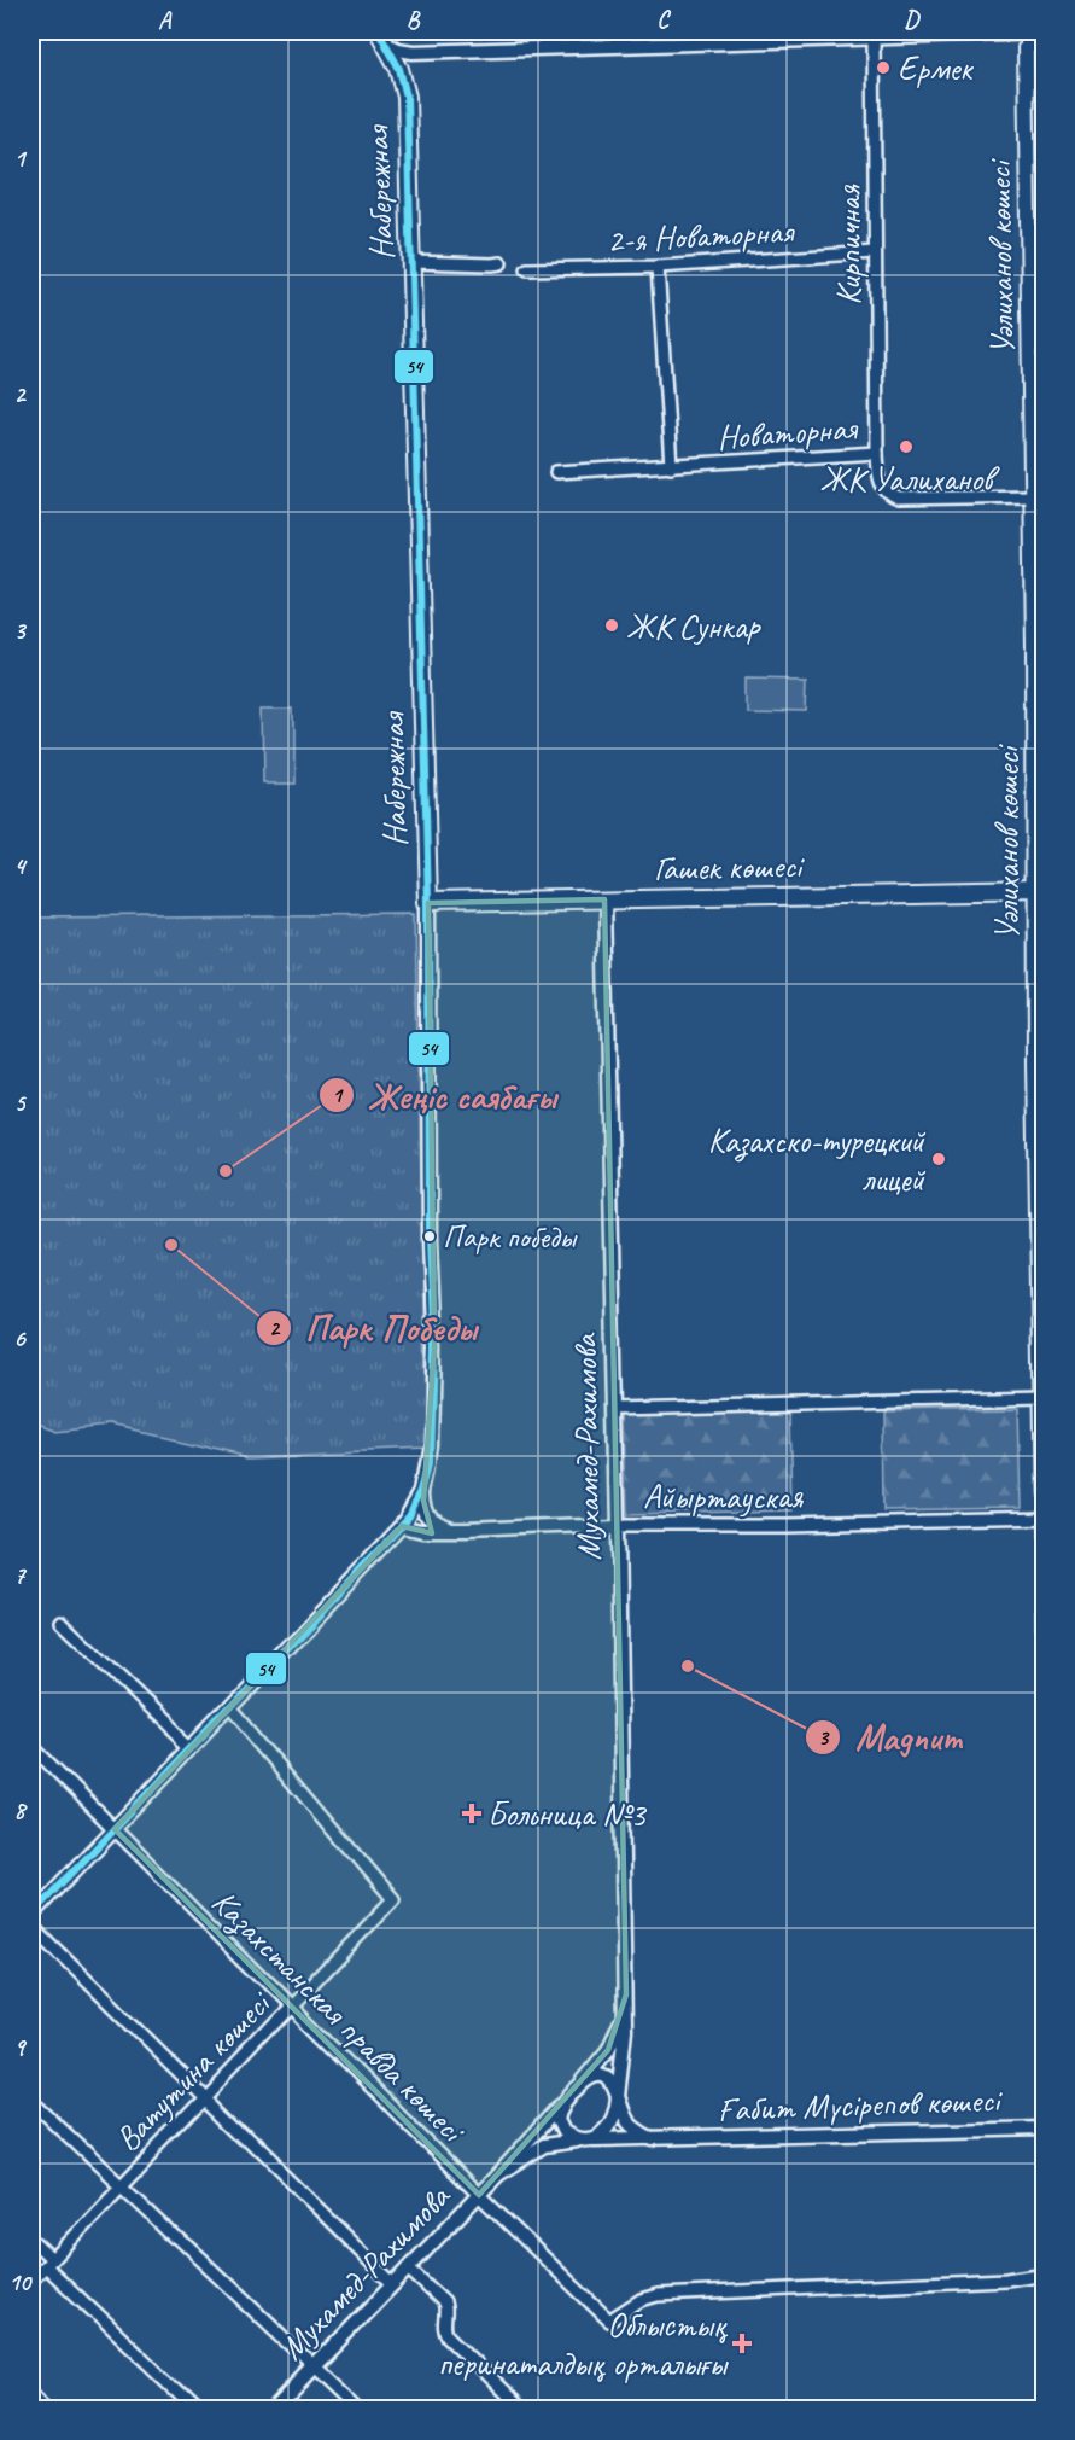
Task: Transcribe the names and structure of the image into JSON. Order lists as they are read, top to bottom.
{
  "streets": {
    "main road": ["Набережная", "Уәлиханов көшесі", "Гашек көшесі"],
    "street": [
      "2-я Новаторная",
      "Кирпичная",
      "Новаторная",
      "Мухамед-Рахимова",
      "Айыртауская",
      "Казахстанская правда көшесі",
      "Ватутина көшесі",
      "Ғабит Мүсірепов көшесі"
    ]
  },
  "crossings": [
    ["Набережная", "Гашек көшесі"],
    ["Набережная", "Айыртауская"],
    ["Набережная", "Казахстанская правда көшесі"],
    ["Набережная", "Ватутина көшесі"],
    ["2-я Новаторная", "Кирпичная"],
    ["Кирпичная", "Новаторная"],
    ["Уәлиханов көшесі", "Новаторная"],
    ["Уәлиханов көшесі", "Гашек көшесі"],
    ["Уәлиханов көшесі", "Айыртауская"],
    ["Гашек көшесі", "Мухамед-Рахимова"],
    ["Мухамед-Рахимова", "Айыртауская"],
    ["Мухамед-Рахимова", "Казахстанская правда көшесі"],
    ["Мухамед-Рахимова", "Ғабит Мүсірепов көшесі"],
    ["Казахстанская правда көшесі", "Ватутина көшесі"]
  ],
  "places": {
    "other": [
      "Ермек",
      "ЖК Уалиханов",
      "ЖК Сункар",
      "Казахско-турецкий лицей",
      "Жеңіс саябағы",
      "Парк победы",
      "Парк Победы",
      "Magnum"
    ],
    "health": ["Больница №3", "Облыстық перинаталдық орталығы"]
  },
  "lines": ["transit line 54"],
  "grid": {
    "columns": [
      "A",
      "B",
      "C",
      "D"
    ],
    "rows": [
      "1",
      "2",
      "3",
      "4",
      "5",
      "6",
      "7",
      "8",
      "9",
      "10"
    ]
  }
}
